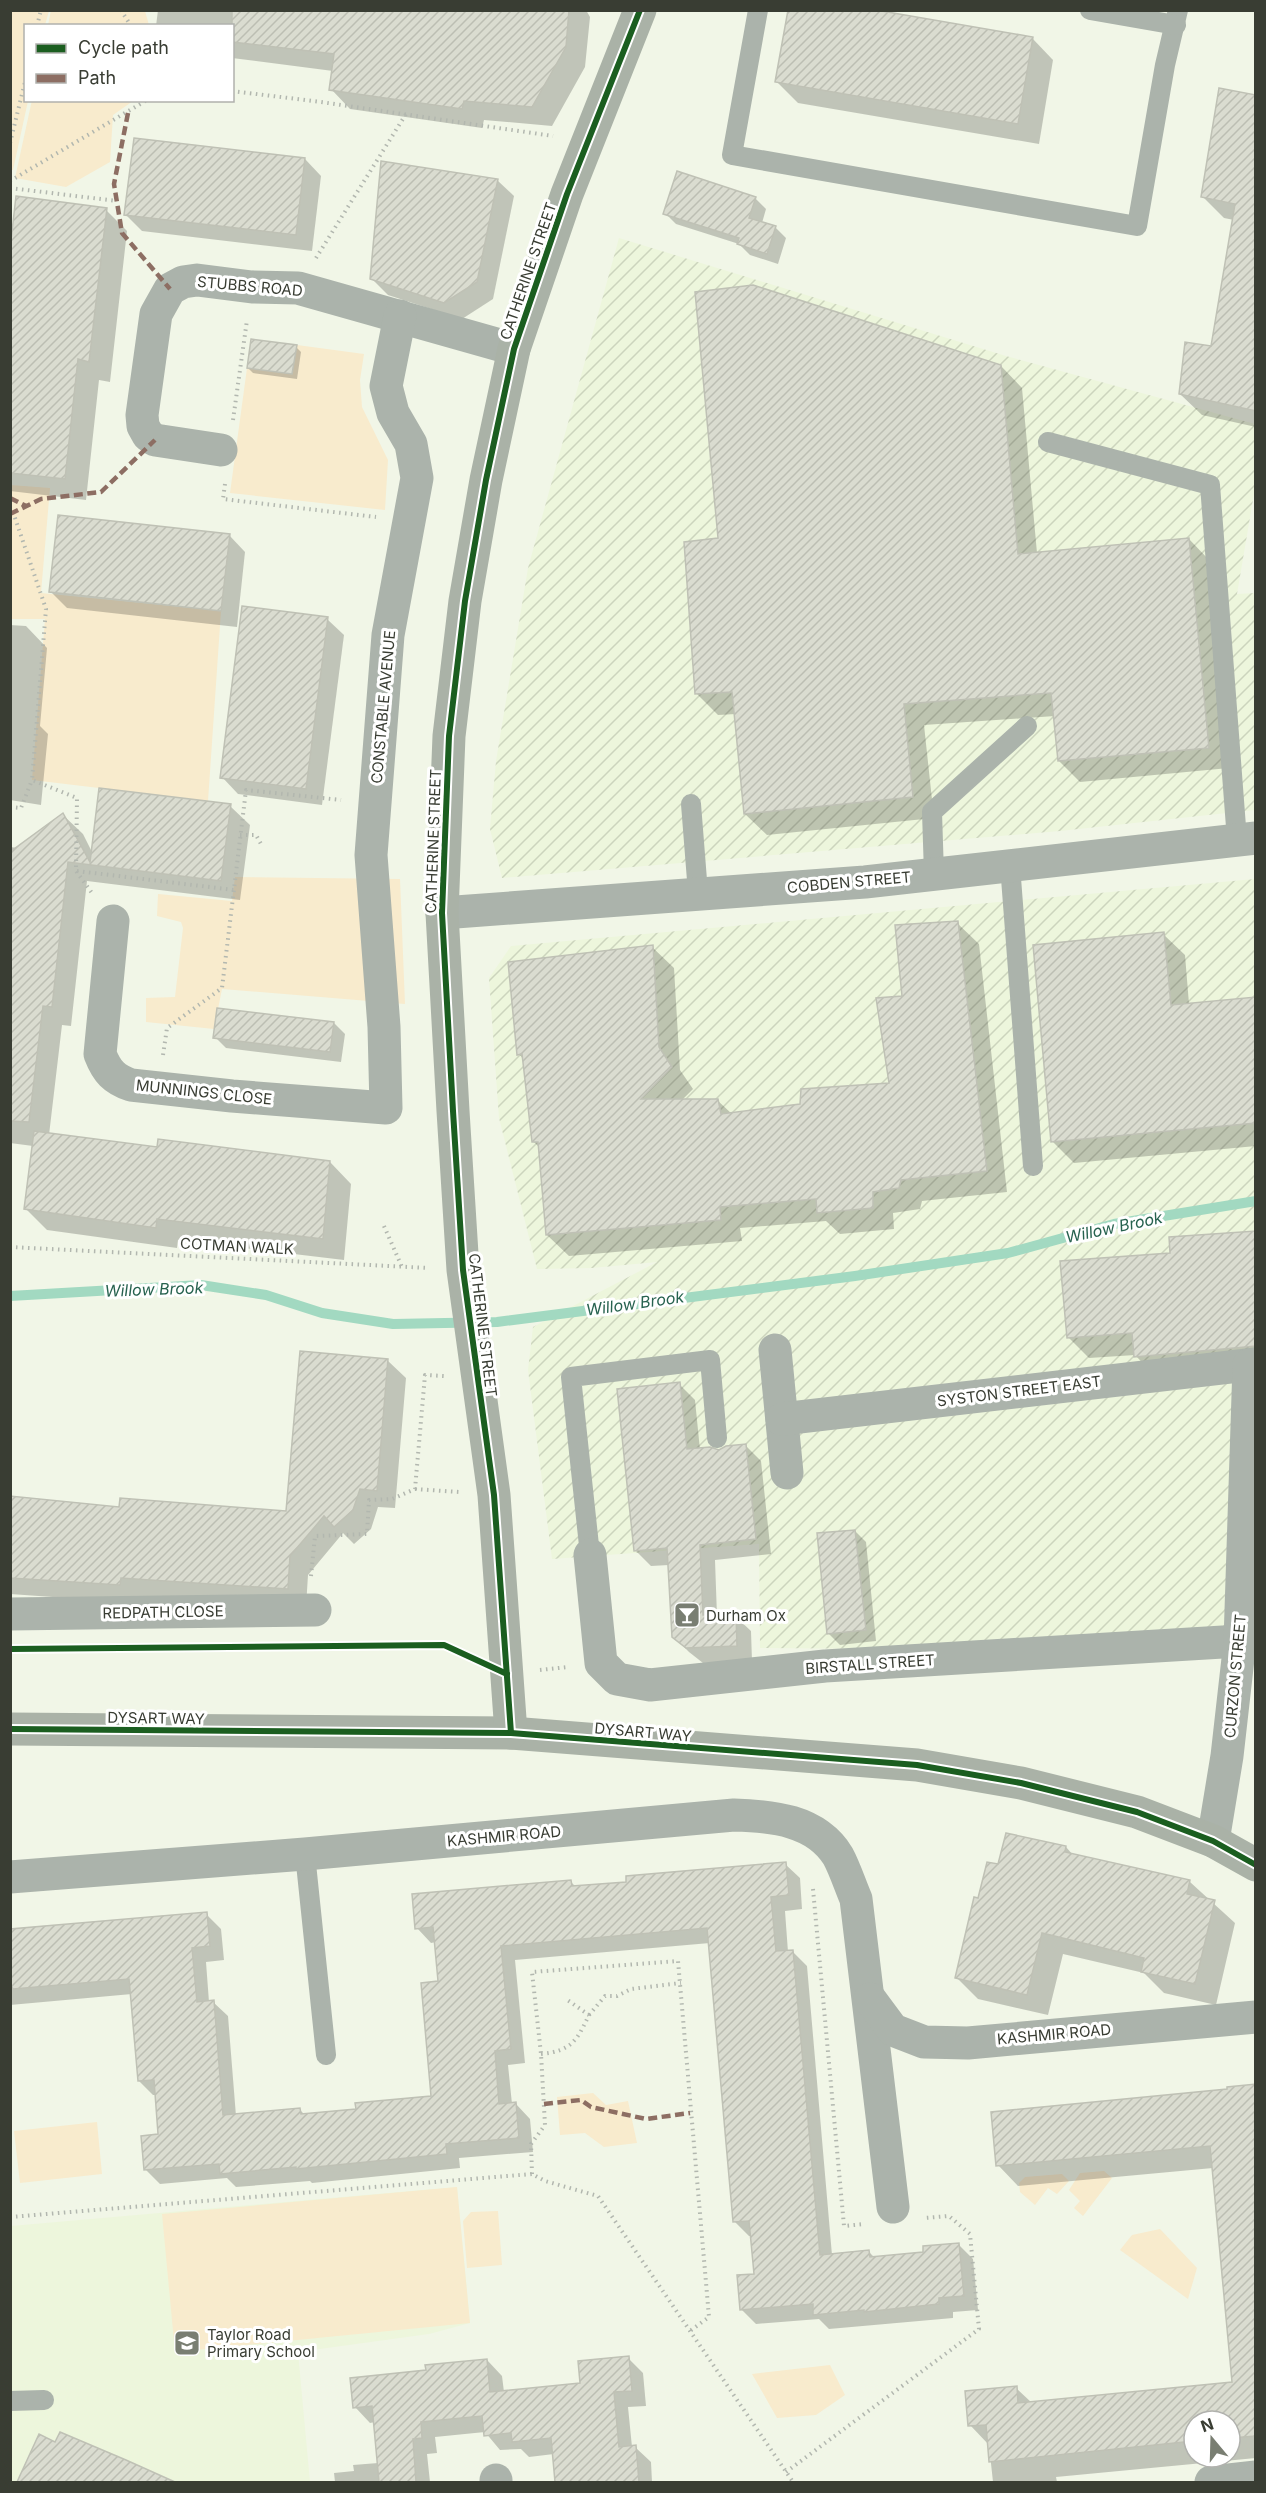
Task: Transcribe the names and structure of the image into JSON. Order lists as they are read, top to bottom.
{
  "streets": {
    "street": [
      "CATHERINE STREET",
      "STUBBS ROAD",
      "CONSTABLE AVENUE",
      "COBDEN STREET",
      "MUNNINGS CLOSE",
      "SYSTON STREET EAST",
      "REDPATH CLOSE",
      "BIRSTALL STREET",
      "CURZON STREET",
      "DYSART WAY",
      "KASHMIR ROAD"
    ],
    "path": ["COTMAN WALK"]
  },
  "crossings": [
    ["CATHERINE STREET", "STUBBS ROAD"],
    ["CATHERINE STREET", "COBDEN STREET"],
    ["CATHERINE STREET", "COTMAN WALK"],
    ["CATHERINE STREET", "DYSART WAY"],
    ["STUBBS ROAD", "CONSTABLE AVENUE"],
    ["CONSTABLE AVENUE", "MUNNINGS CLOSE"],
    ["SYSTON STREET EAST", "CURZON STREET"],
    ["BIRSTALL STREET", "CURZON STREET"],
    ["CURZON STREET", "DYSART WAY"]
  ],
  "water": ["Willow Brook"],
  "places": {
    "bar": ["Durham Ox"],
    "school or university": ["Taylor Road Primary School"]
  },
  "legend": ["Cycle path", "Path"],
  "north": "top"
}
